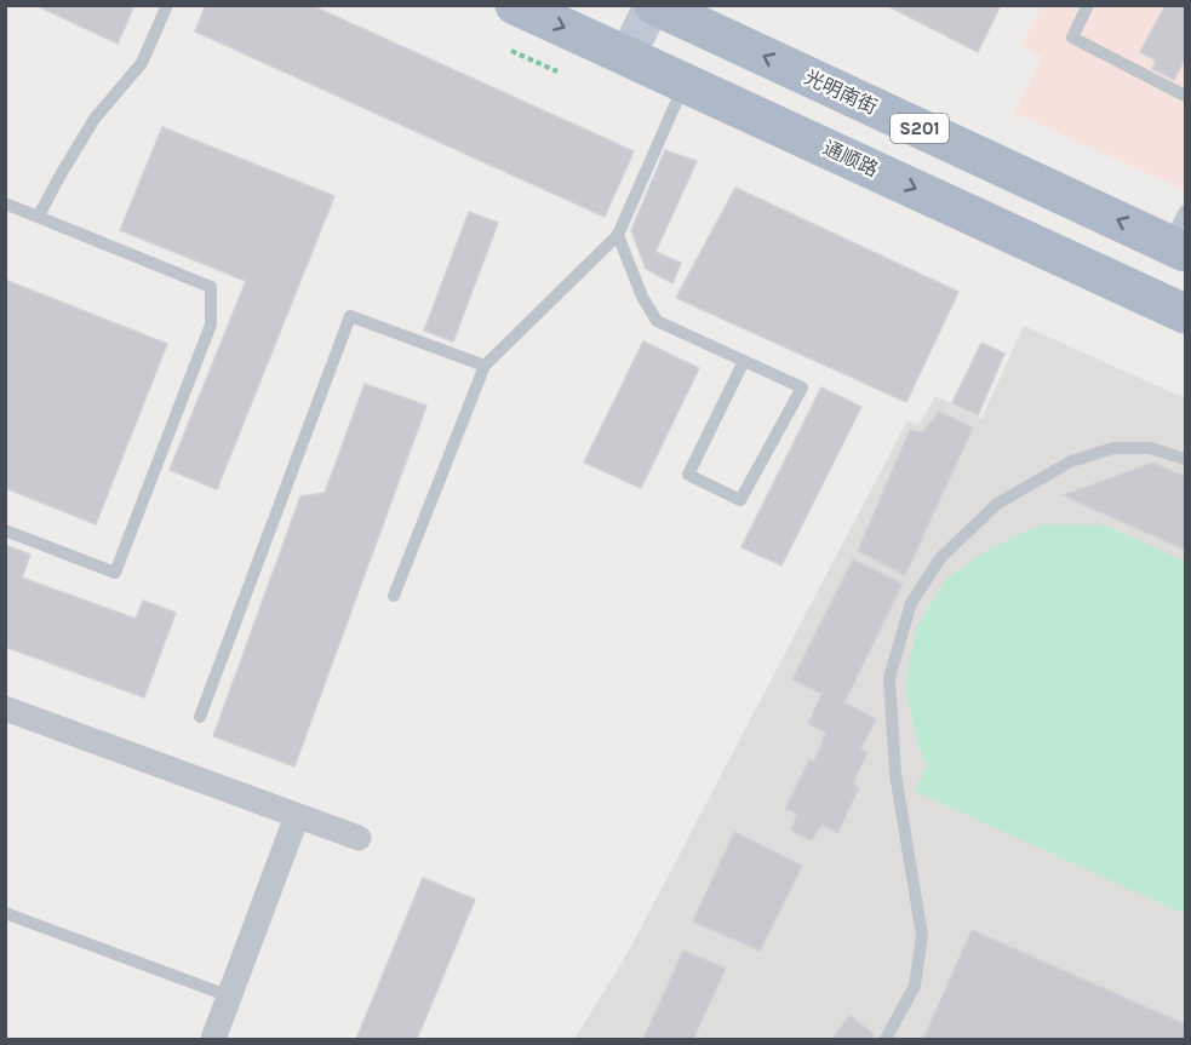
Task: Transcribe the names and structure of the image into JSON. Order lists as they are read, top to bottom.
{
  "streets": {
    "main road": ["光明南街", "S201", "通顺路"]
  },
  "one_way": ["光明南街", "通顺路"]
}
